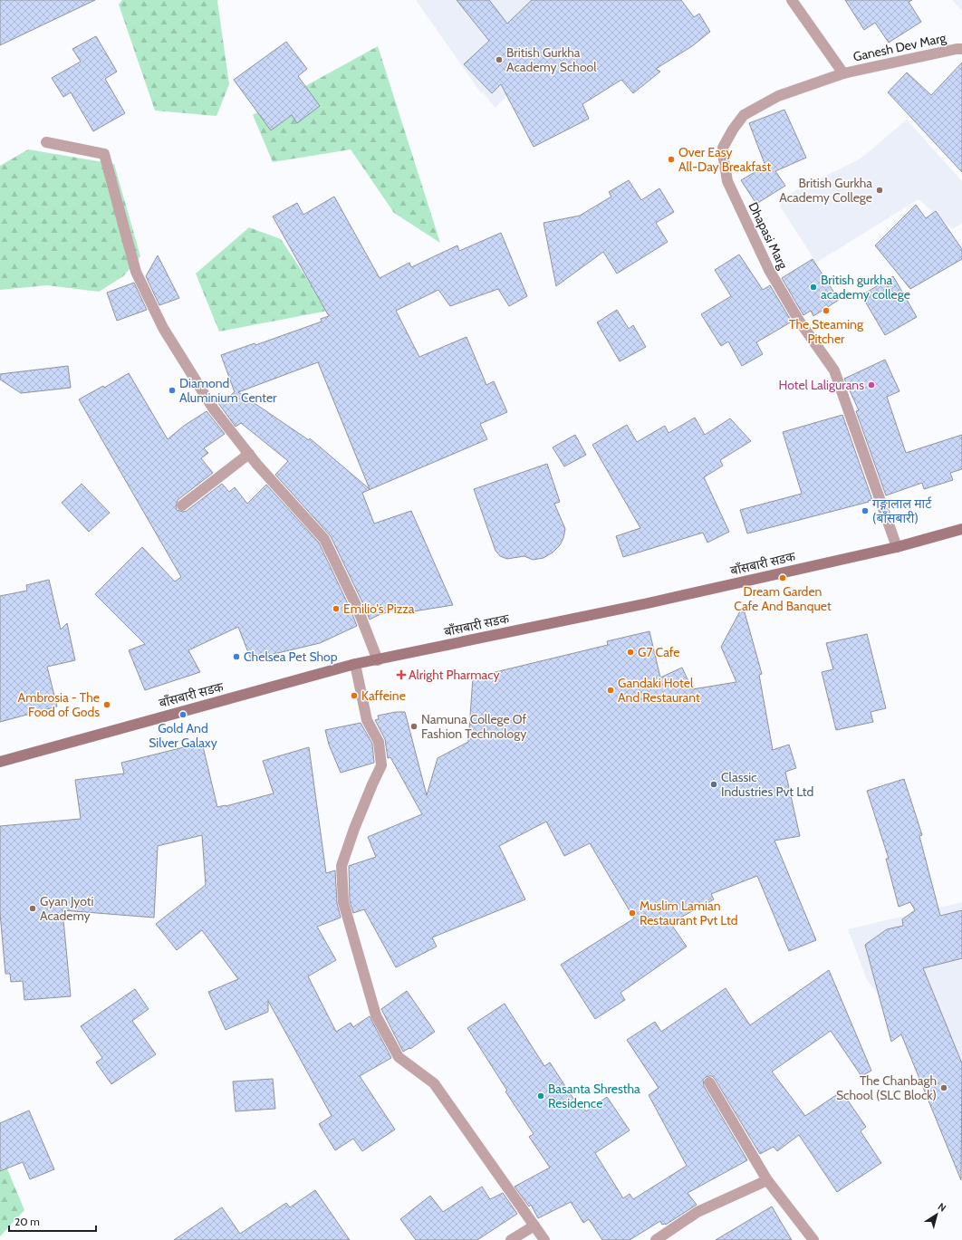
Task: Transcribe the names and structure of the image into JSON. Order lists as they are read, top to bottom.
{
  "streets": {
    "main road": ["बाँसबारी सडक"],
    "street": ["Ganesh Dev Marg", "Dhapasi Marg"]
  },
  "crossings": [
    ["Ganesh Dev Marg", "Dhapasi Marg"],
    ["Dhapasi Marg", "बाँसबारी सडक"]
  ],
  "places": {
    "other": [
      "British Gurkha Academy School",
      "Over Easy All-Day Breakfast",
      "British Gurkha Academy College",
      "British gurkha academy college",
      "The Steaming Pitcher",
      "Hotel Laligurans",
      "Diamond Aluminium Center",
      "गङ्गालाल मार्ट (बाँसबारी)",
      "Dream Garden Cafe And Banquet",
      "Emilio's Pizza",
      "G7 Cafe",
      "Chelsea Pet Shop",
      "Gandaki Hotel And Restaurant",
      "Kaffeine",
      "Ambrosia - The Food of Gods",
      "Gold And Silver Galaxy",
      "Namuna College Of Fashion Technology",
      "Classic Industries Pvt Ltd",
      "Gyan Jyoti Academy",
      "Muslim Lamian Restaurant Pvt Ltd",
      "The Chanbagh School (SLC Block)",
      "Basanta Shrestha Residence"
    ],
    "health": ["Alright Pharmacy"]
  },
  "scale_bar": "20 m",
  "north": "top right"
}
